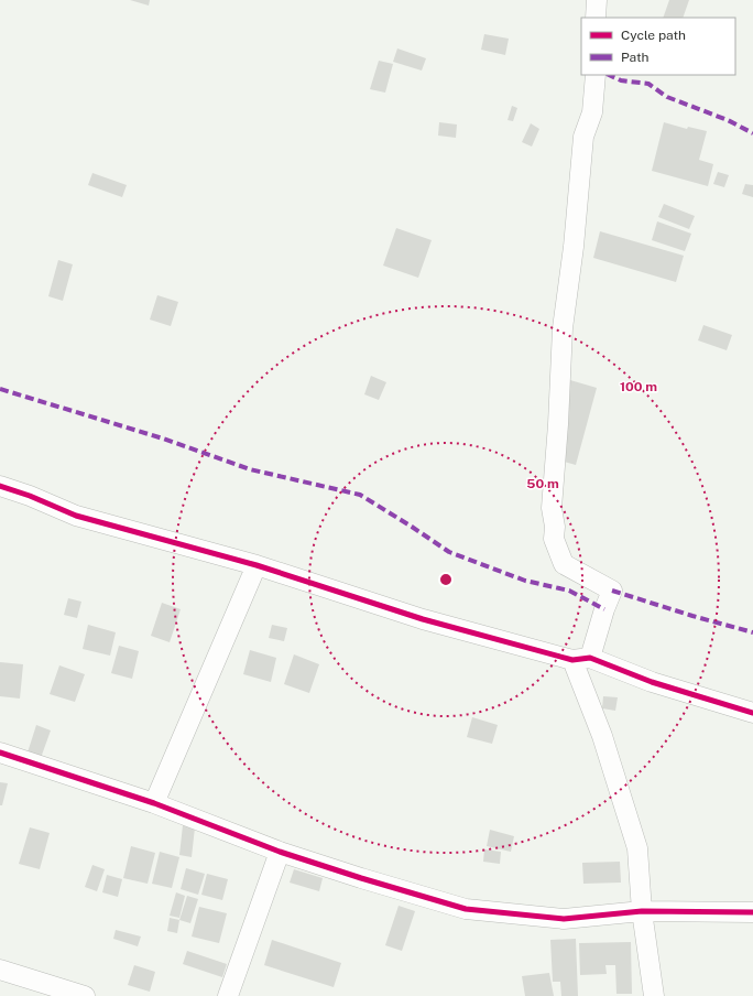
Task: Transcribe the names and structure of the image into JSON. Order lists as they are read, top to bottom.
{
  "legend": ["Cycle path", "Path"],
  "rings": ["100 m", "50 m"]
}
